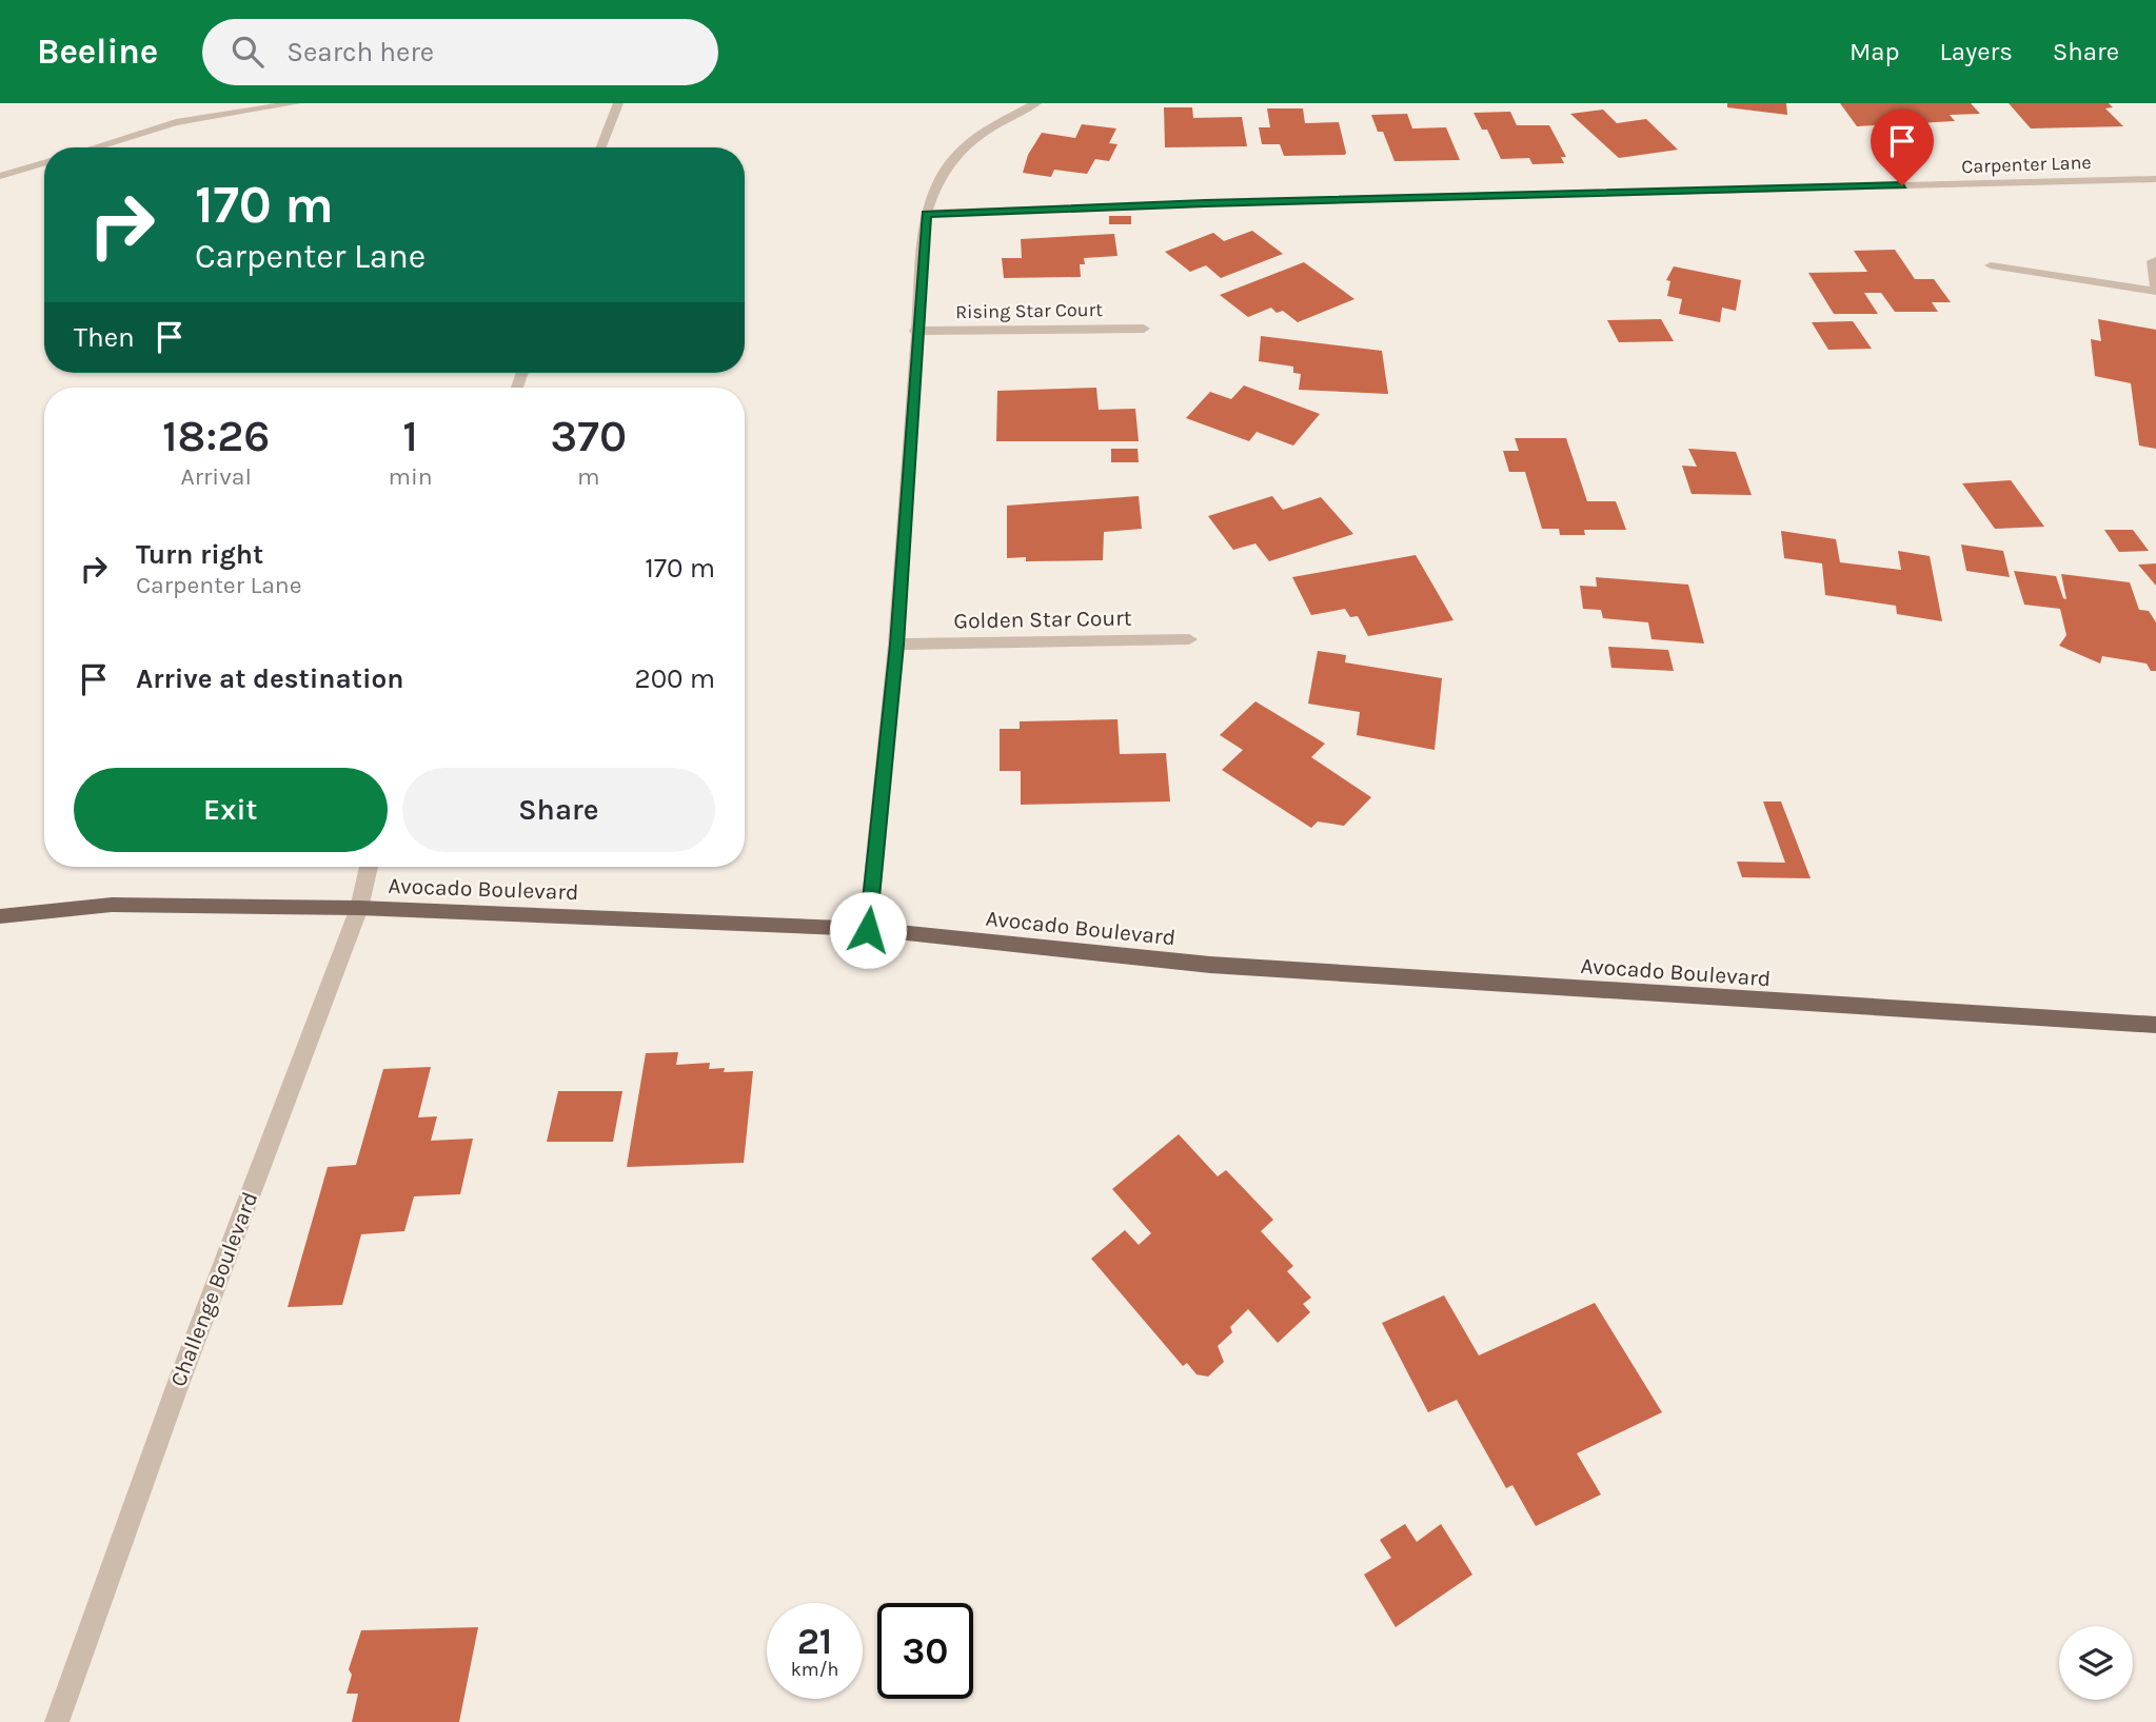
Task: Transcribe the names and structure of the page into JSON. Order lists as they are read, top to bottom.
{
  "streets": {
    "main road": ["Avocado Boulevard"],
    "street": [
      "Carpenter Lane",
      "Rising Star Court",
      "Golden Star Court",
      "Challenge Boulevard"
    ]
  },
  "crossings": [
    ["Avocado Boulevard", "Challenge Boulevard"]
  ],
  "page": {
    "header": "Beeline",
    "search": "Search here",
    "nav": ["Map", "Layers", "Share"],
    "turn": ["170 m", "Carpenter Lane"],
    "then": "Then",
    "eta": [
      "18:26",
      "Arrival",
      "1",
      "min",
      "370",
      "m"
    ],
    "list": [
      {
        "name": "Turn right",
        "note": "Carpenter Lane",
        "value": "170 m"
      },
      {
        "name": "Arrive at destination",
        "value": "200 m"
      }
    ],
    "buttons": ["Exit", "Share"],
    "speed": "21 km/h",
    "limit": "30"
  }
}
